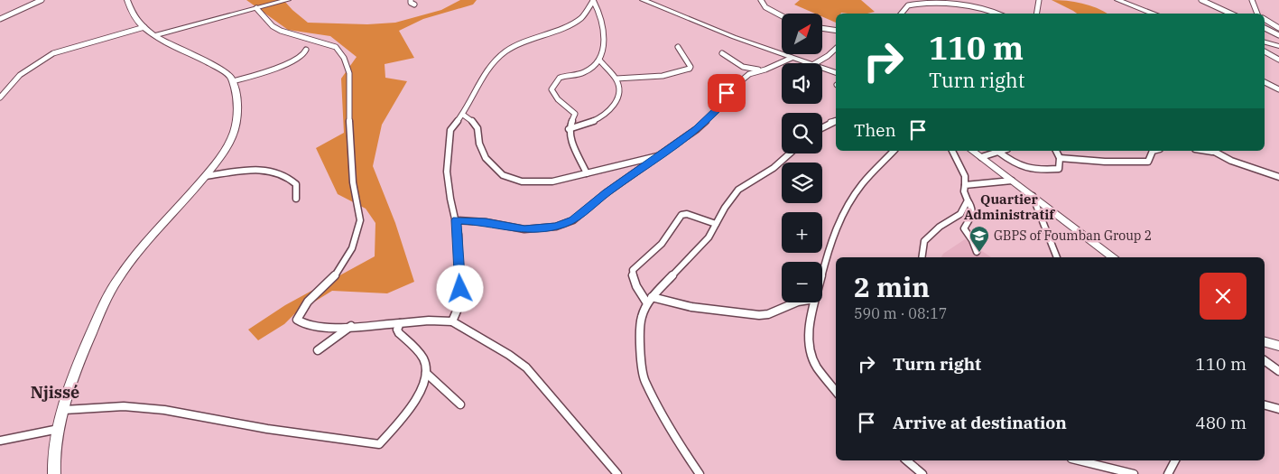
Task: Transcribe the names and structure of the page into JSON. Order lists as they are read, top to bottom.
{
  "districts": ["Quartier Administratif", "Njissé"],
  "places": {
    "school or university": ["GBPS of Foumban Group 2"]
  },
  "north": "top right",
  "page": {
    "map_buttons": ["+", "−"],
    "turn": ["110 m", "Turn right"],
    "then": "Then",
    "heading": ["2 min", "590 m · 08:17"],
    "list": [
      {
        "name": "Turn right",
        "value": "110 m"
      },
      {
        "name": "Arrive at destination",
        "value": "480 m"
      }
    ]
  }
}
